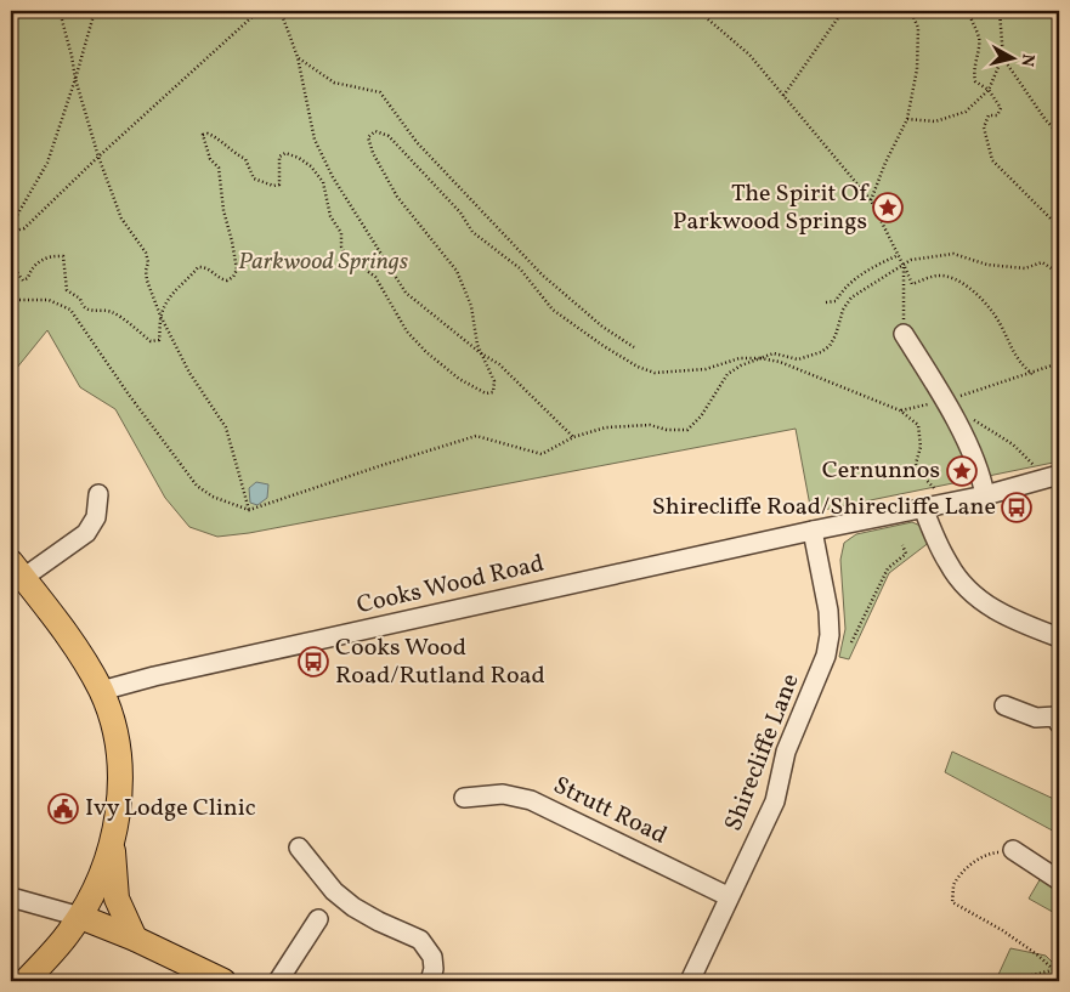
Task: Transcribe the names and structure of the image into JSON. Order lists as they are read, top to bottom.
{
  "streets": {
    "street": ["Cooks Wood Road", "Shirecliffe Lane", "Strutt Road"]
  },
  "crossings": [
    ["Cooks Wood Road", "Shirecliffe Lane"],
    ["Shirecliffe Lane", "Strutt Road"]
  ],
  "parks": ["Parkwood Springs"],
  "places": {
    "place": ["The Spirit Of Parkwood Springs", "Cernunnos"],
    "bus stop": ["Shirecliffe Road/Shirecliffe Lane", "Cooks Wood Road/Rutland Road"],
    "public building": ["Ivy Lodge Clinic"]
  },
  "north": "right"
}
